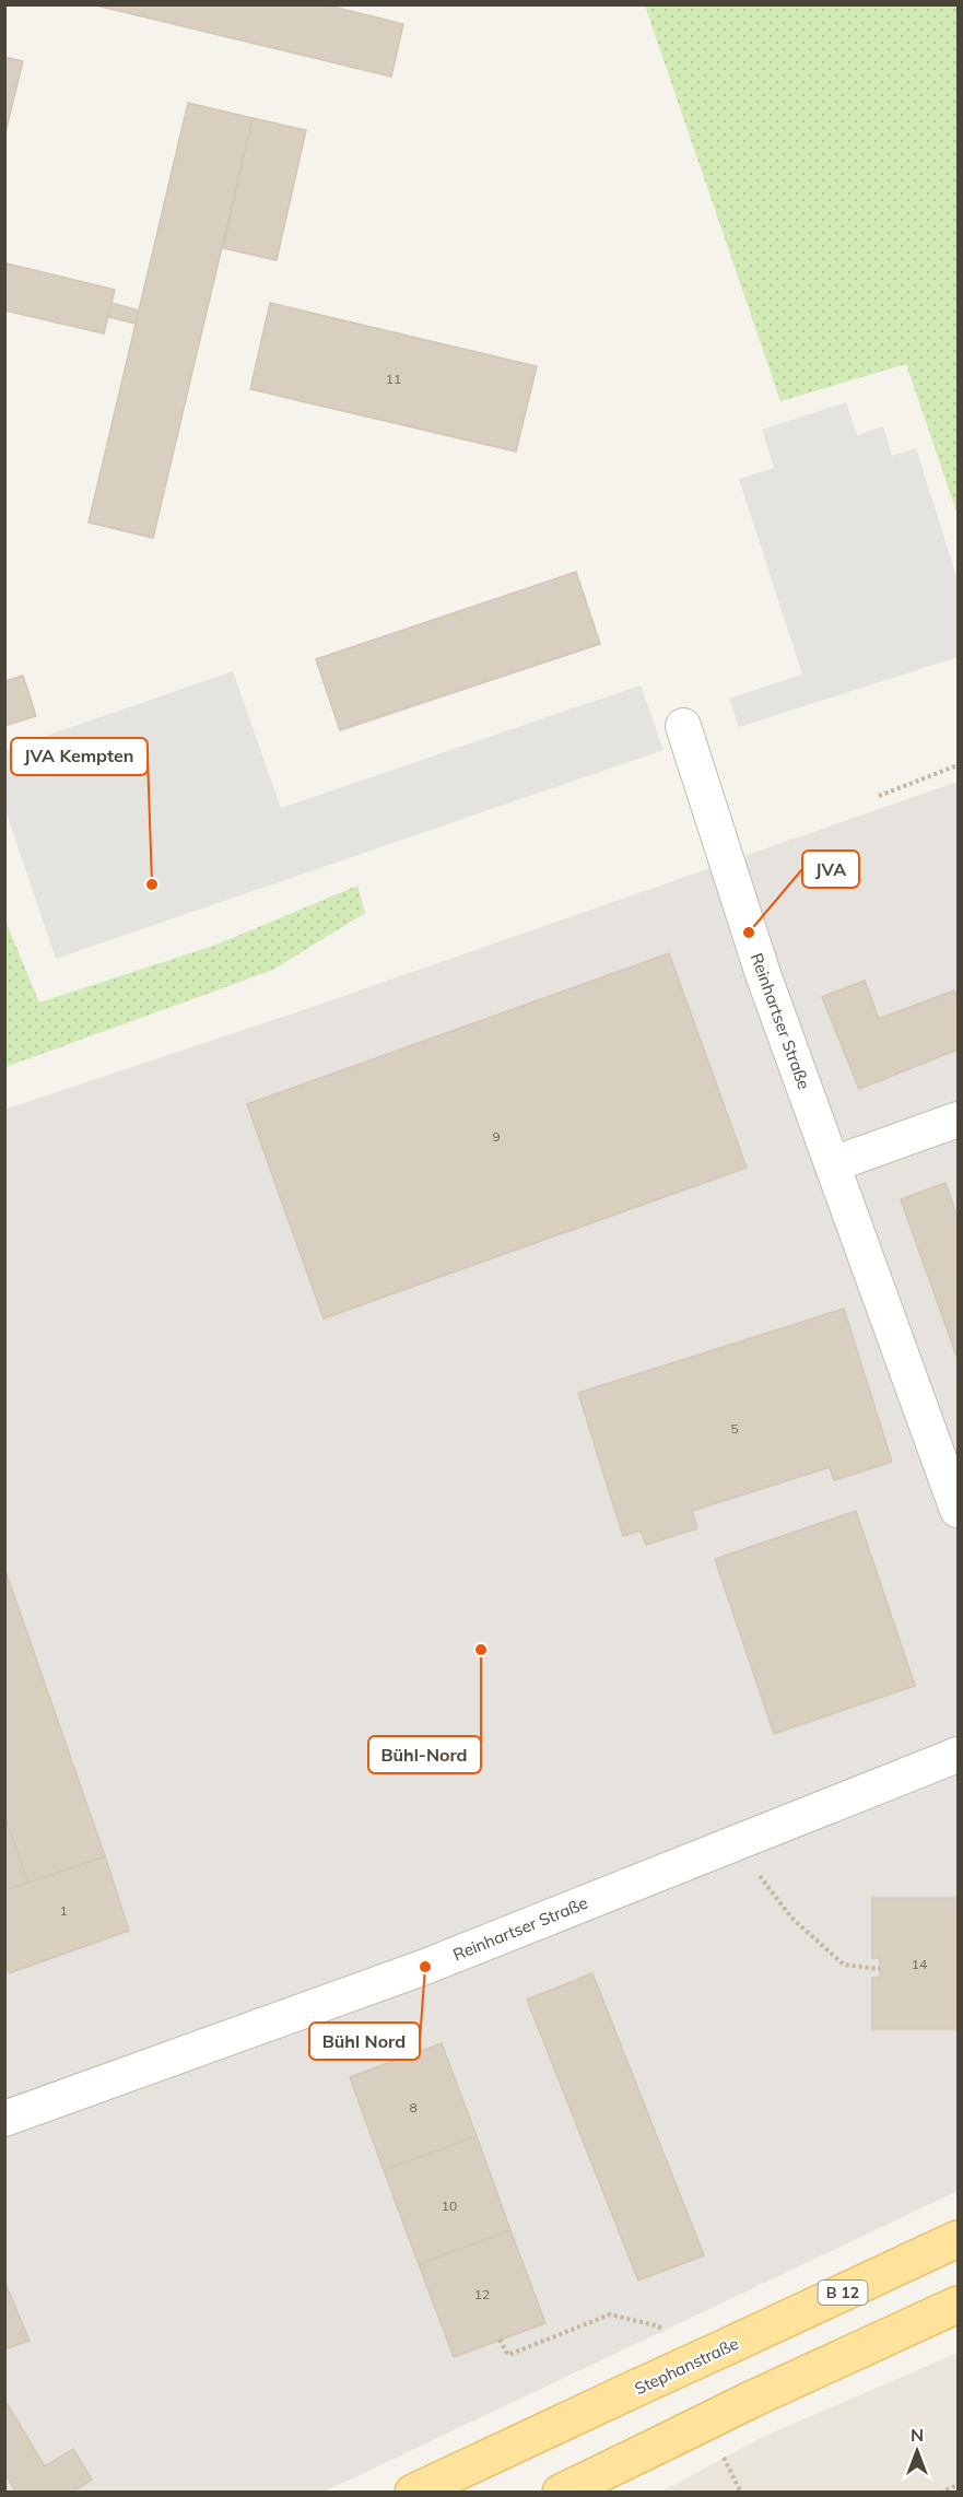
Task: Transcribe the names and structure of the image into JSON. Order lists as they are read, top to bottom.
{
  "streets": {
    "main road": ["B 12", "Stephanstraße"],
    "street": ["Reinhartser Straße"]
  },
  "places": [
    "JVA Kempten",
    "JVA",
    "Bühl-Nord",
    "Bühl Nord"
  ],
  "house_numbers": [
    "11",
    "9",
    "5",
    "1",
    "14",
    "8",
    "10",
    "12"
  ],
  "north": "top"
}
